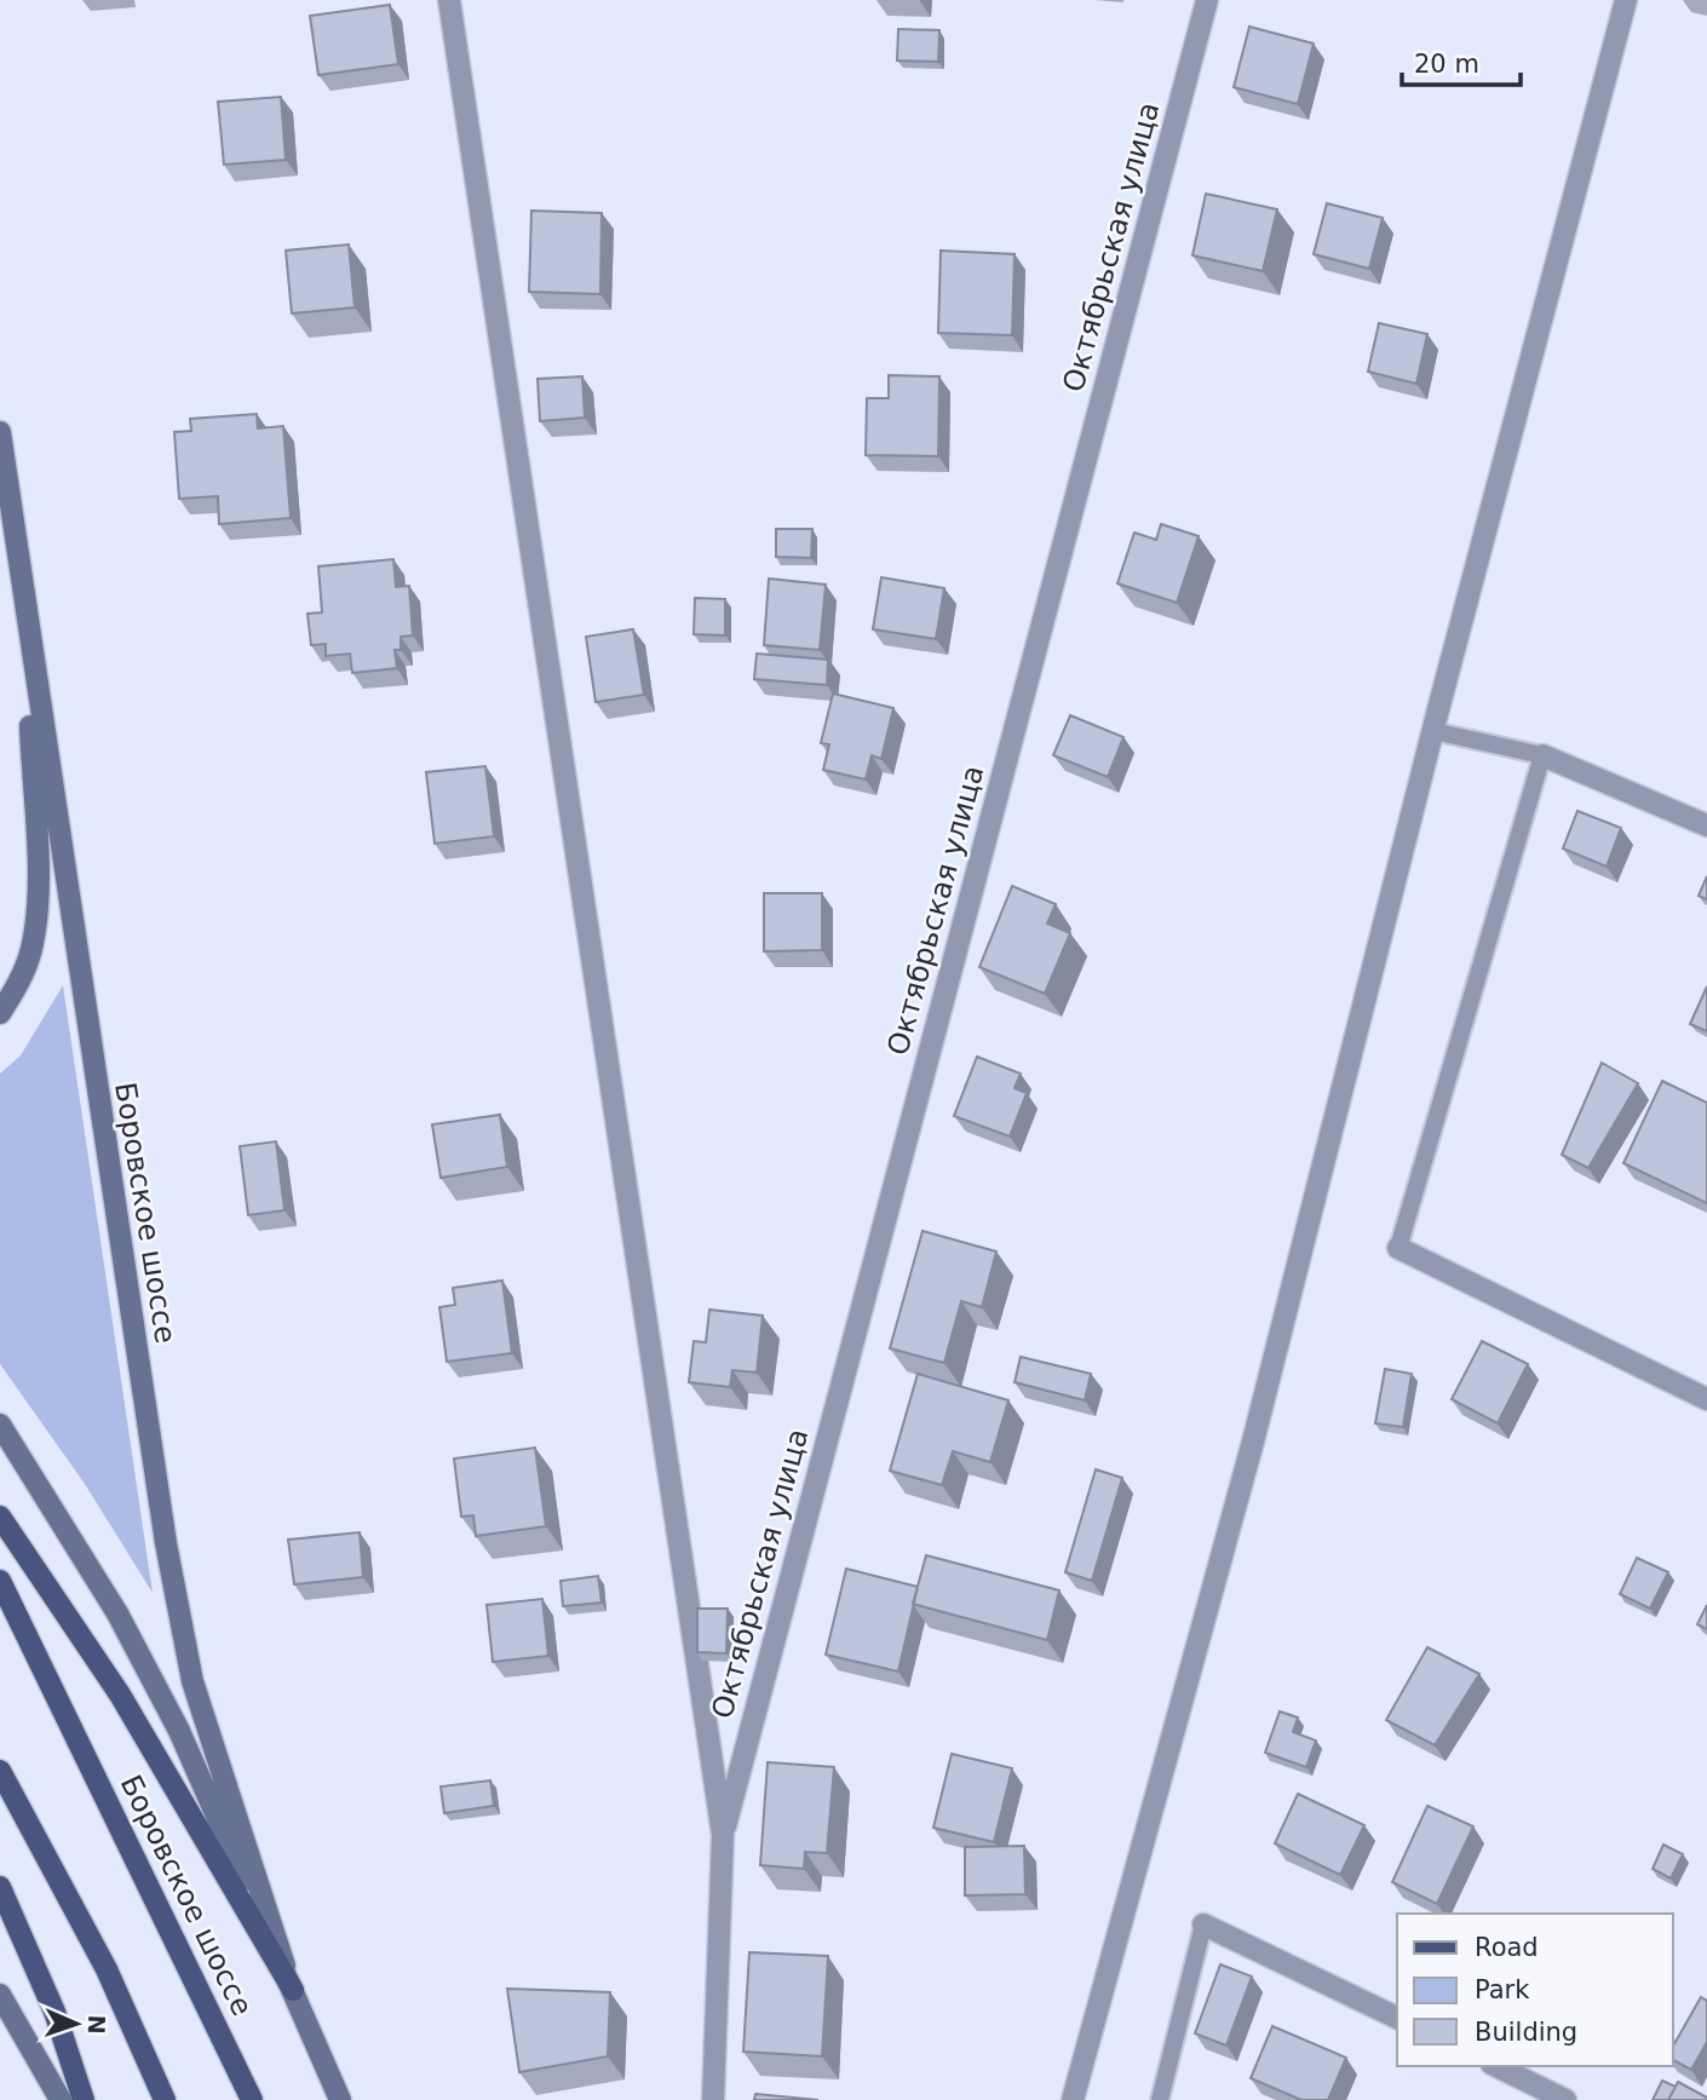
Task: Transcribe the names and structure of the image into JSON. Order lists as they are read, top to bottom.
{
  "streets": {
    "main road": ["Боровское шоссе"],
    "street": ["Октябрьская улица"]
  },
  "legend": ["Road", "Park", "Building"],
  "scale_bar": "20 m",
  "north": "right"
}
